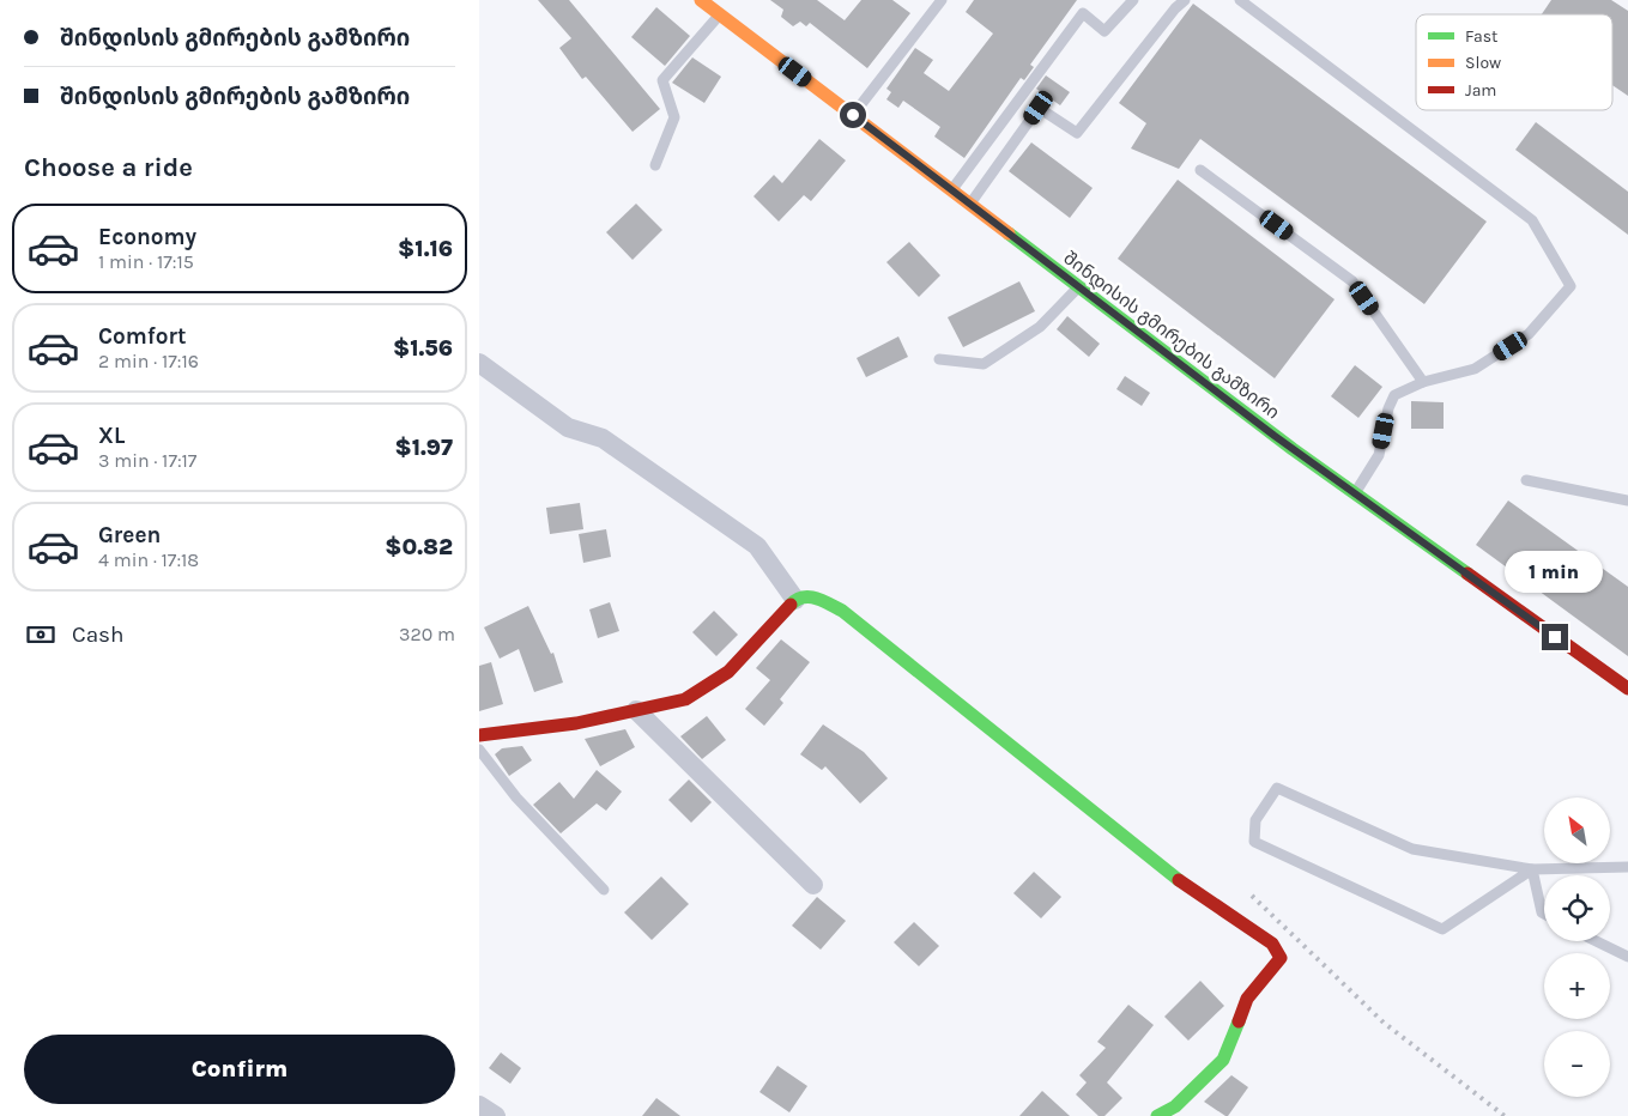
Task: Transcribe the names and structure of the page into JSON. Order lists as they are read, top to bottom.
{
  "streets": {
    "street": ["შინდისის გმირების გამზირი"]
  },
  "legend": ["Fast", "Slow", "Jam"],
  "north": "top left",
  "page": {
    "banner": ["შინდისის გმირების გამზირი", "შინდისის გმირების გამზირი"],
    "heading": "Choose a ride",
    "list": [
      {
        "name": "Economy",
        "note": "1 min · 17:15",
        "value": "$1.16"
      },
      {
        "name": "Comfort",
        "note": "2 min · 17:16",
        "value": "$1.56"
      },
      {
        "name": "XL",
        "note": "3 min · 17:17",
        "value": "$1.97"
      },
      {
        "name": "Green",
        "note": "4 min · 17:18",
        "value": "$0.82"
      }
    ],
    "bubble": "1 min",
    "pay": ["Cash", "320 m"],
    "map_buttons": ["+", "−"],
    "buttons": "Confirm"
  }
}
